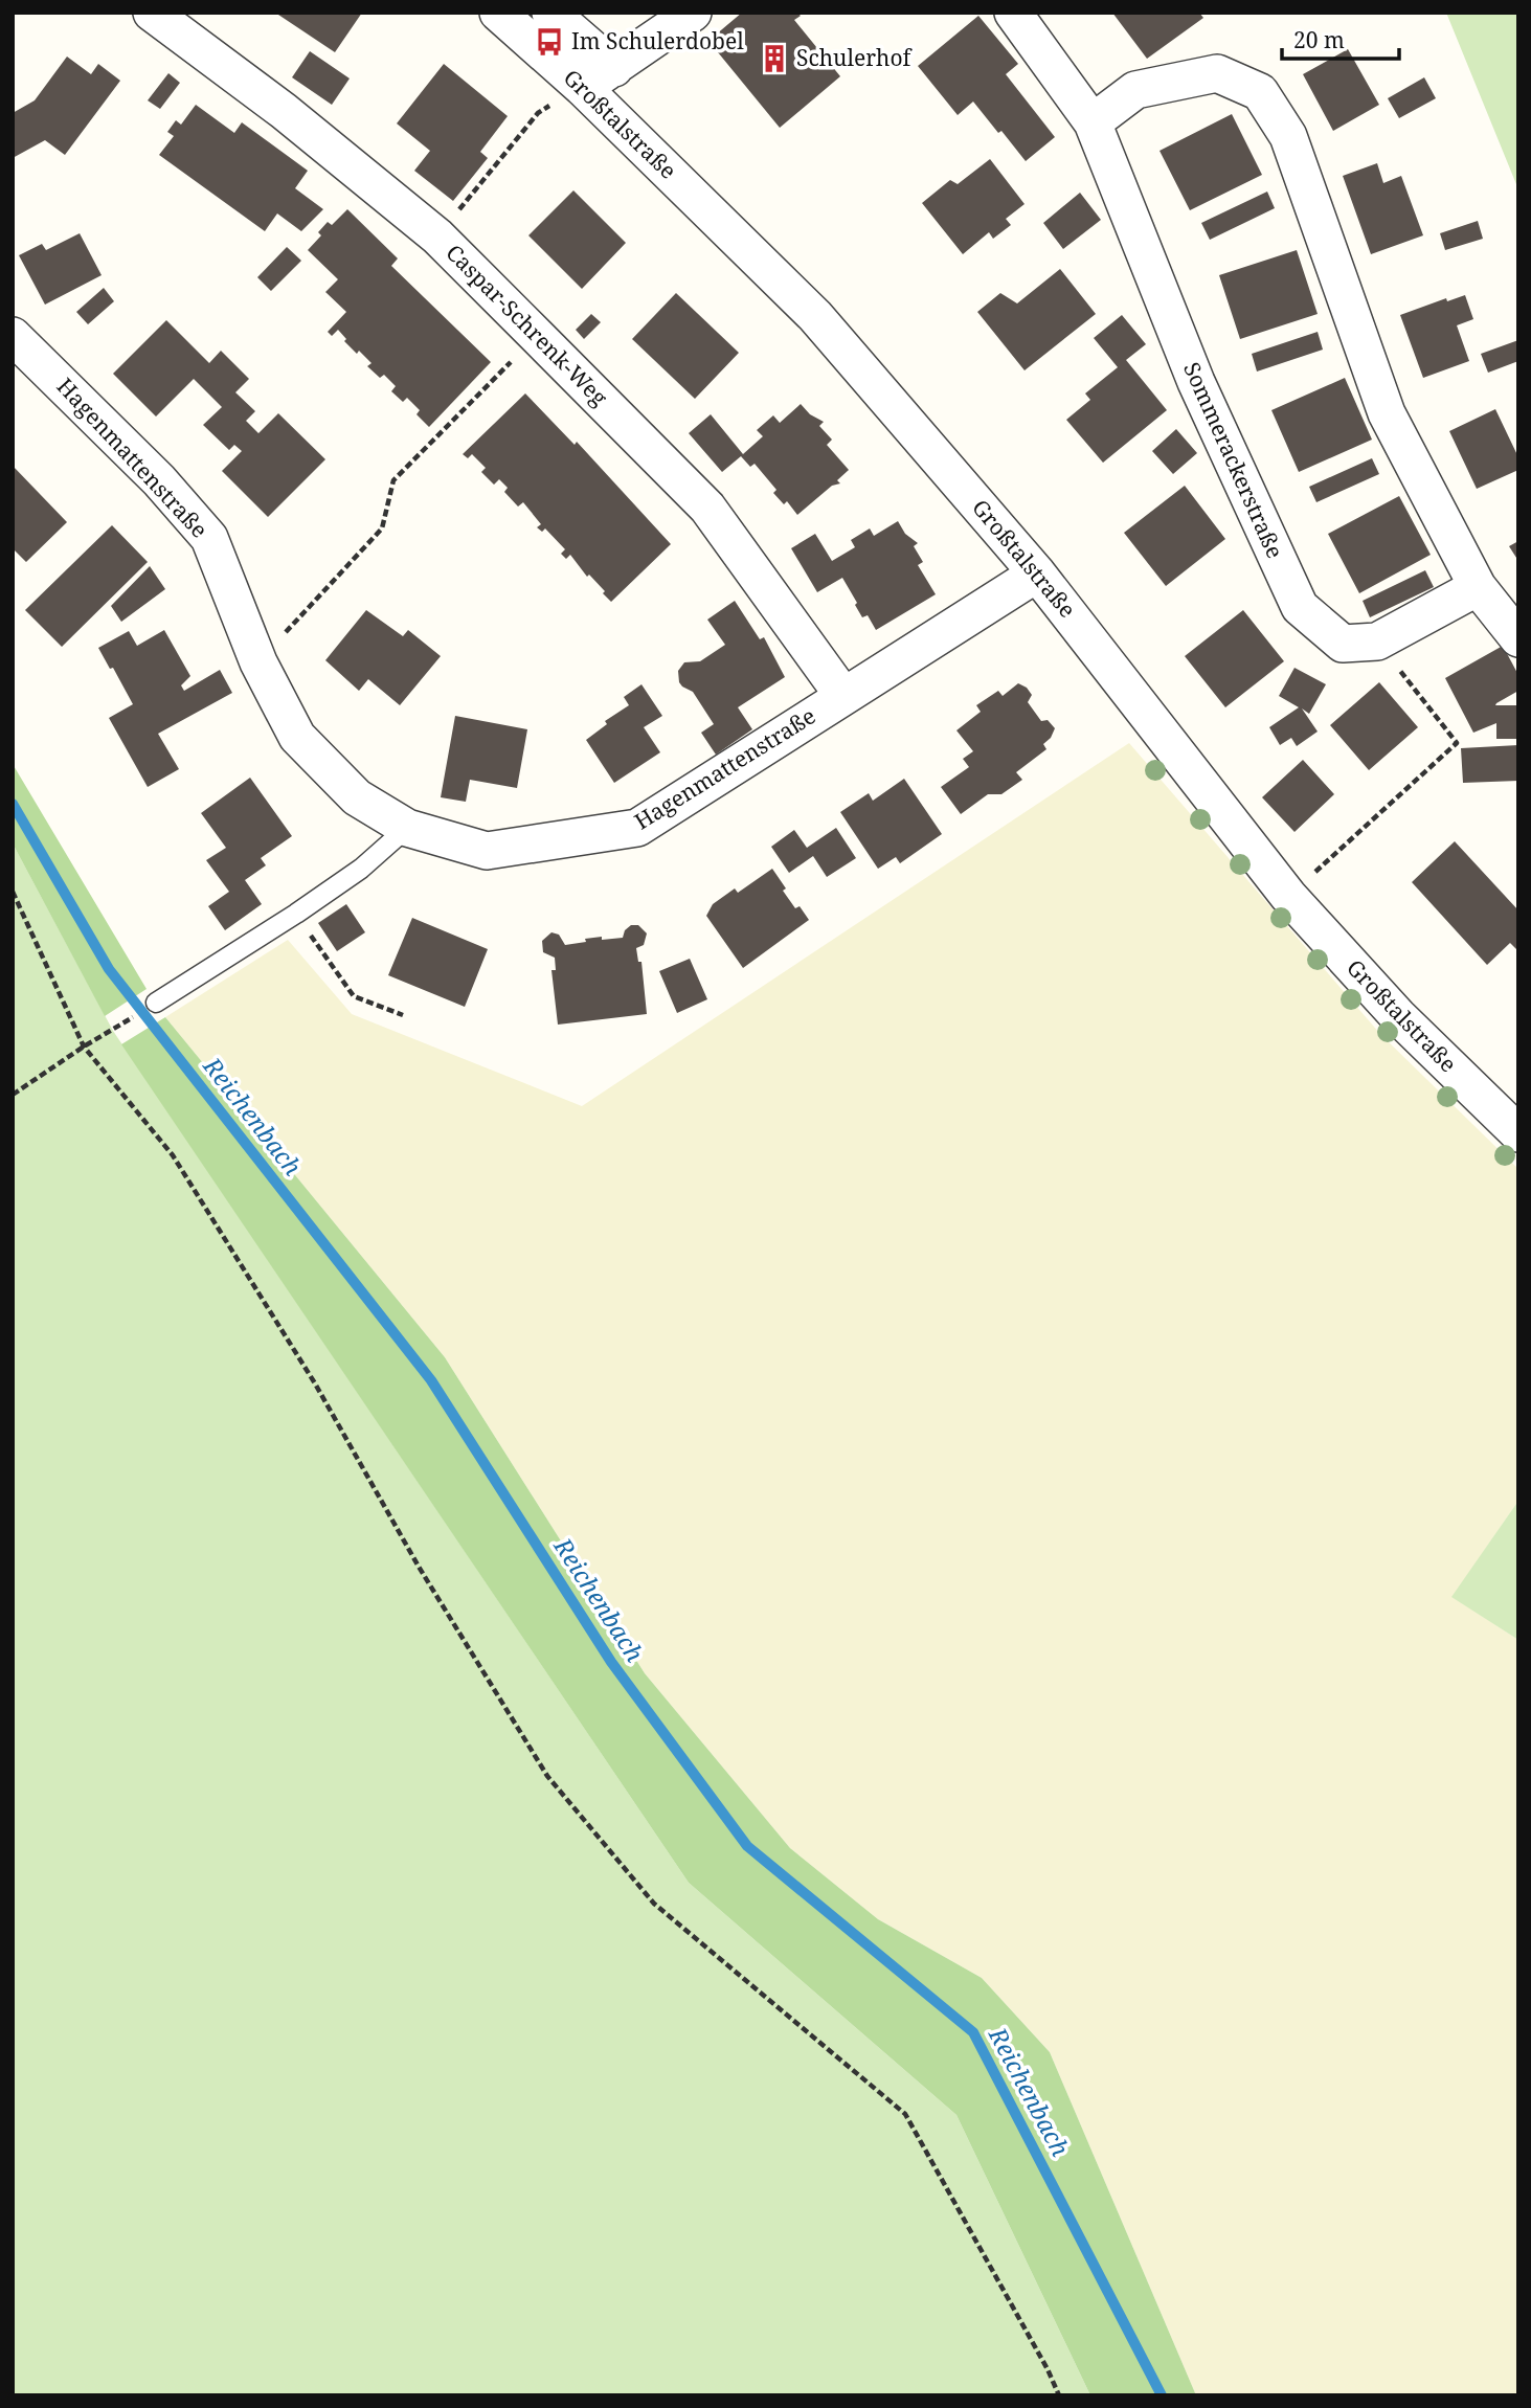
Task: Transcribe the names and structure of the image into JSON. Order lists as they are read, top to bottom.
{
  "streets": {
    "street": [
      "Großtalstraße",
      "Caspar-Schrenk-Weg",
      "Hagenmattenstraße",
      "Sommerackerstraße"
    ]
  },
  "crossings": [
    ["Großtalstraße", "Hagenmattenstraße"],
    ["Caspar-Schrenk-Weg", "Hagenmattenstraße"]
  ],
  "water": ["Reichenbach"],
  "places": {
    "bus stop": ["Im Schulerdobel"],
    "building": ["Schulerhof"]
  },
  "scale_bar": "20 m"
}
